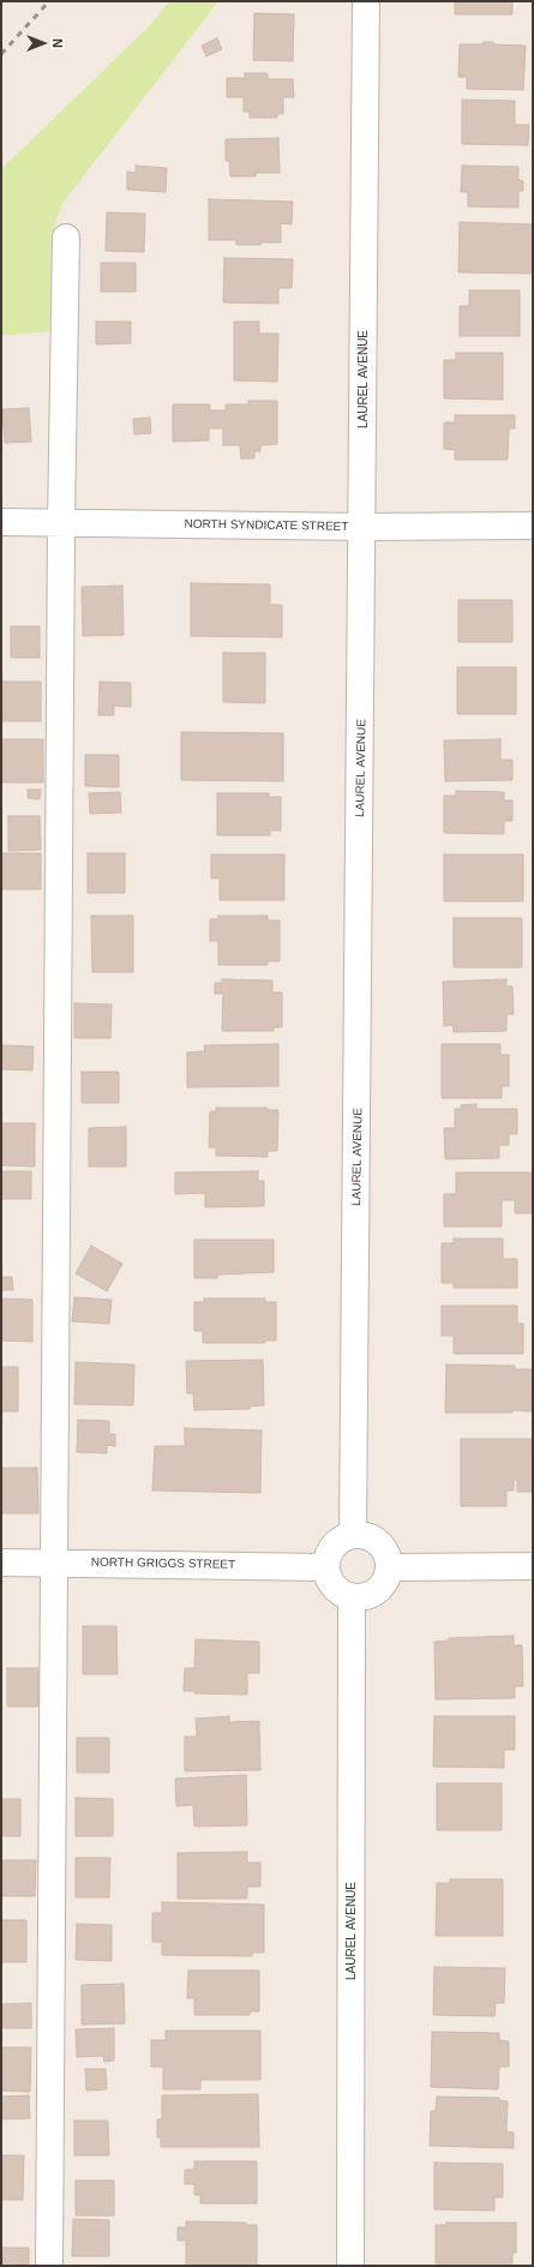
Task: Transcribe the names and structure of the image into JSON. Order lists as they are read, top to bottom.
{
  "streets": {
    "street": ["LAUREL AVENUE", "NORTH SYNDICATE STREET", "NORTH GRIGGS STREET"]
  },
  "crossings": [
    ["LAUREL AVENUE", "NORTH SYNDICATE STREET"],
    ["LAUREL AVENUE", "NORTH GRIGGS STREET"]
  ],
  "north": "right"
}
